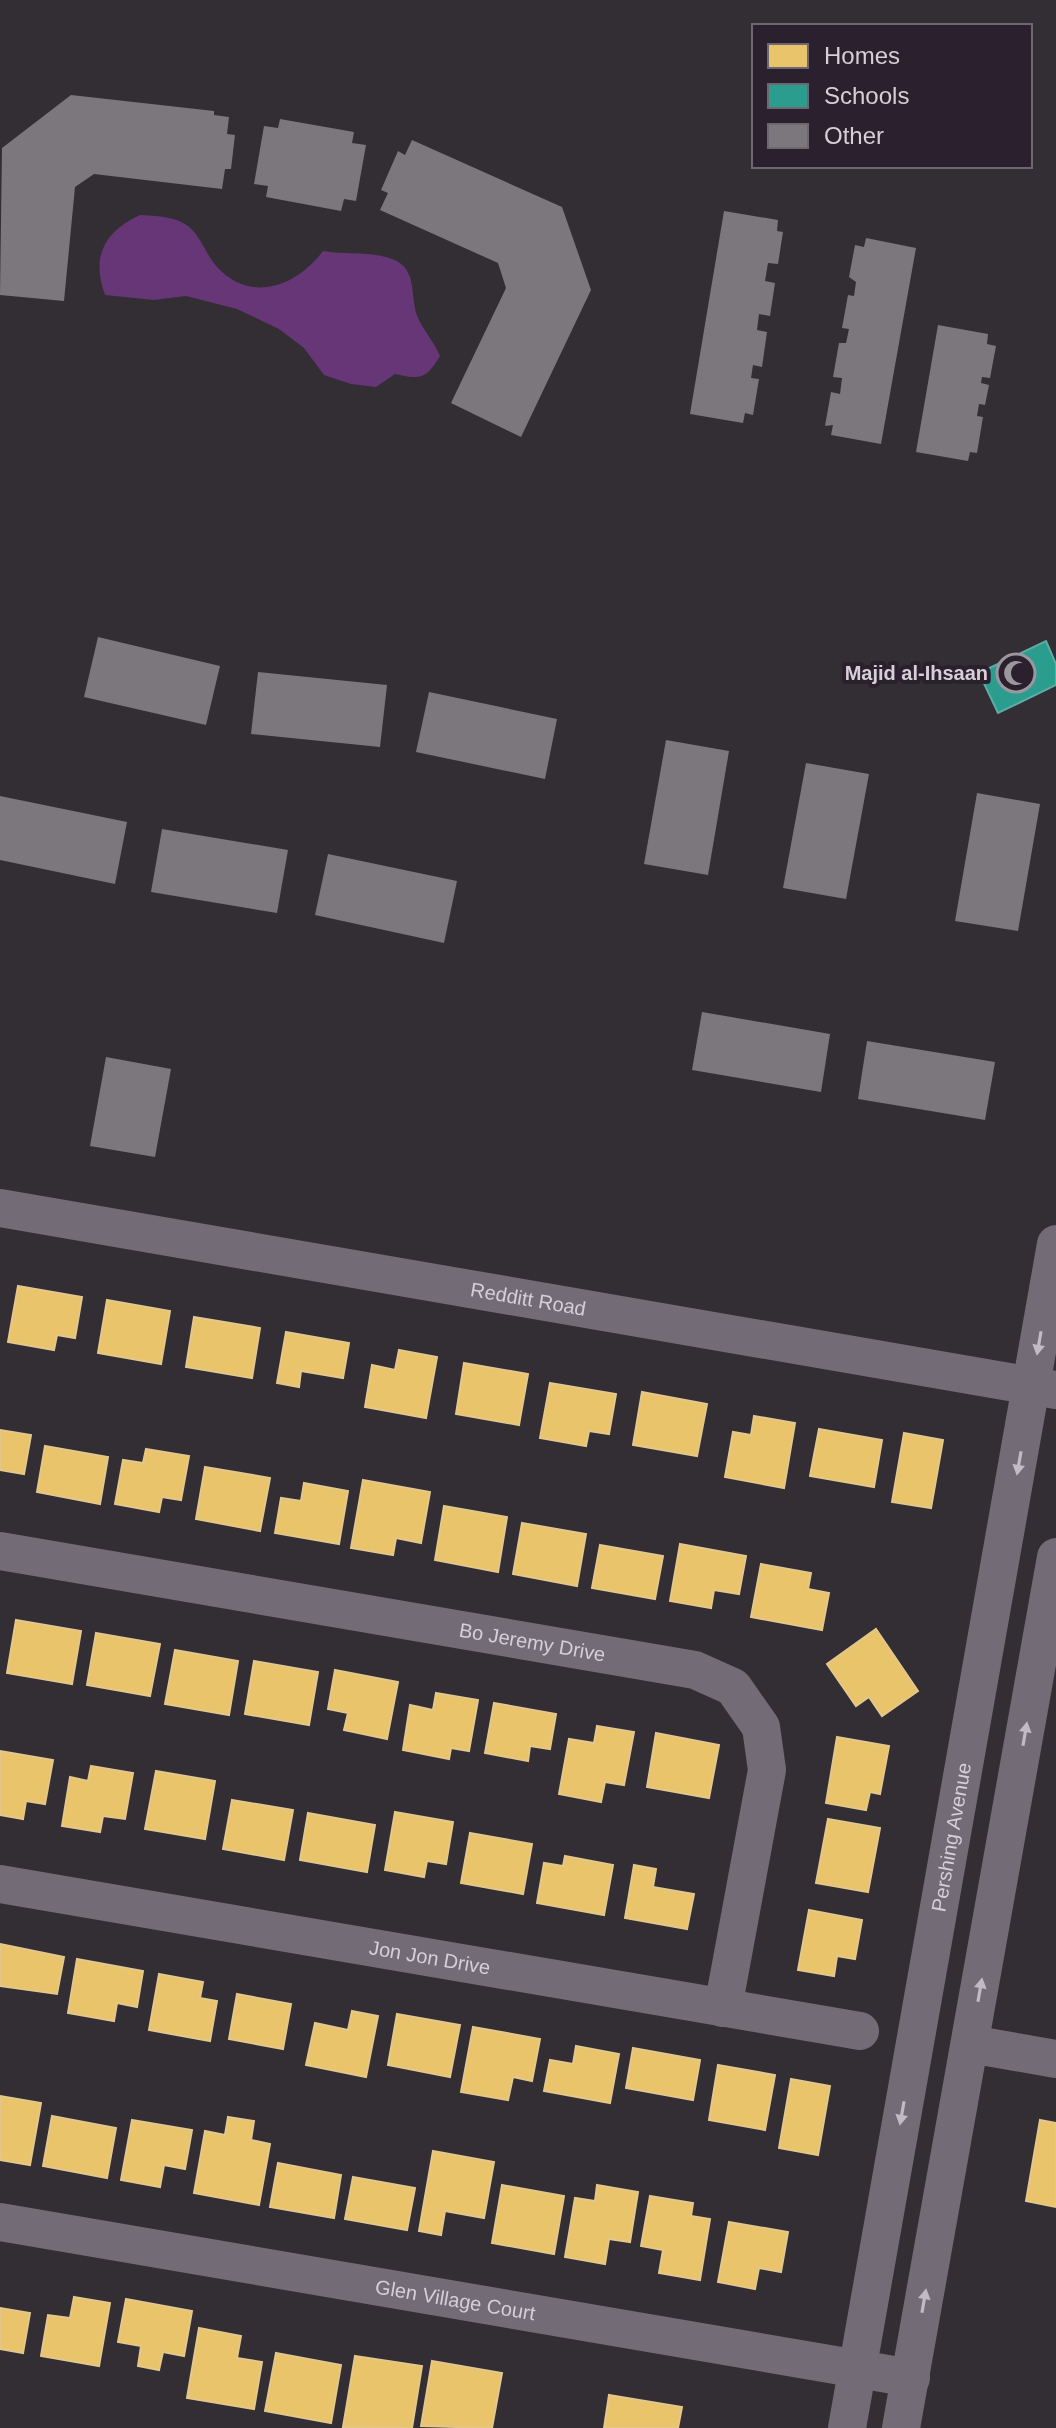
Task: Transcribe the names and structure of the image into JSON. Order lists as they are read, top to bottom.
{
  "streets": {
    "street": [
      "Redditt Road",
      "Bo Jeremy Drive",
      "Pershing Avenue",
      "Jon Jon Drive",
      "Glen Village Court"
    ]
  },
  "crossings": [
    ["Redditt Road", "Pershing Avenue"],
    ["Bo Jeremy Drive", "Jon Jon Drive"],
    ["Pershing Avenue", "Glen Village Court"]
  ],
  "places": {
    "mosque": ["Majid al-Ihsaan"]
  },
  "legend": ["Homes", "Schools", "Other"]
}
